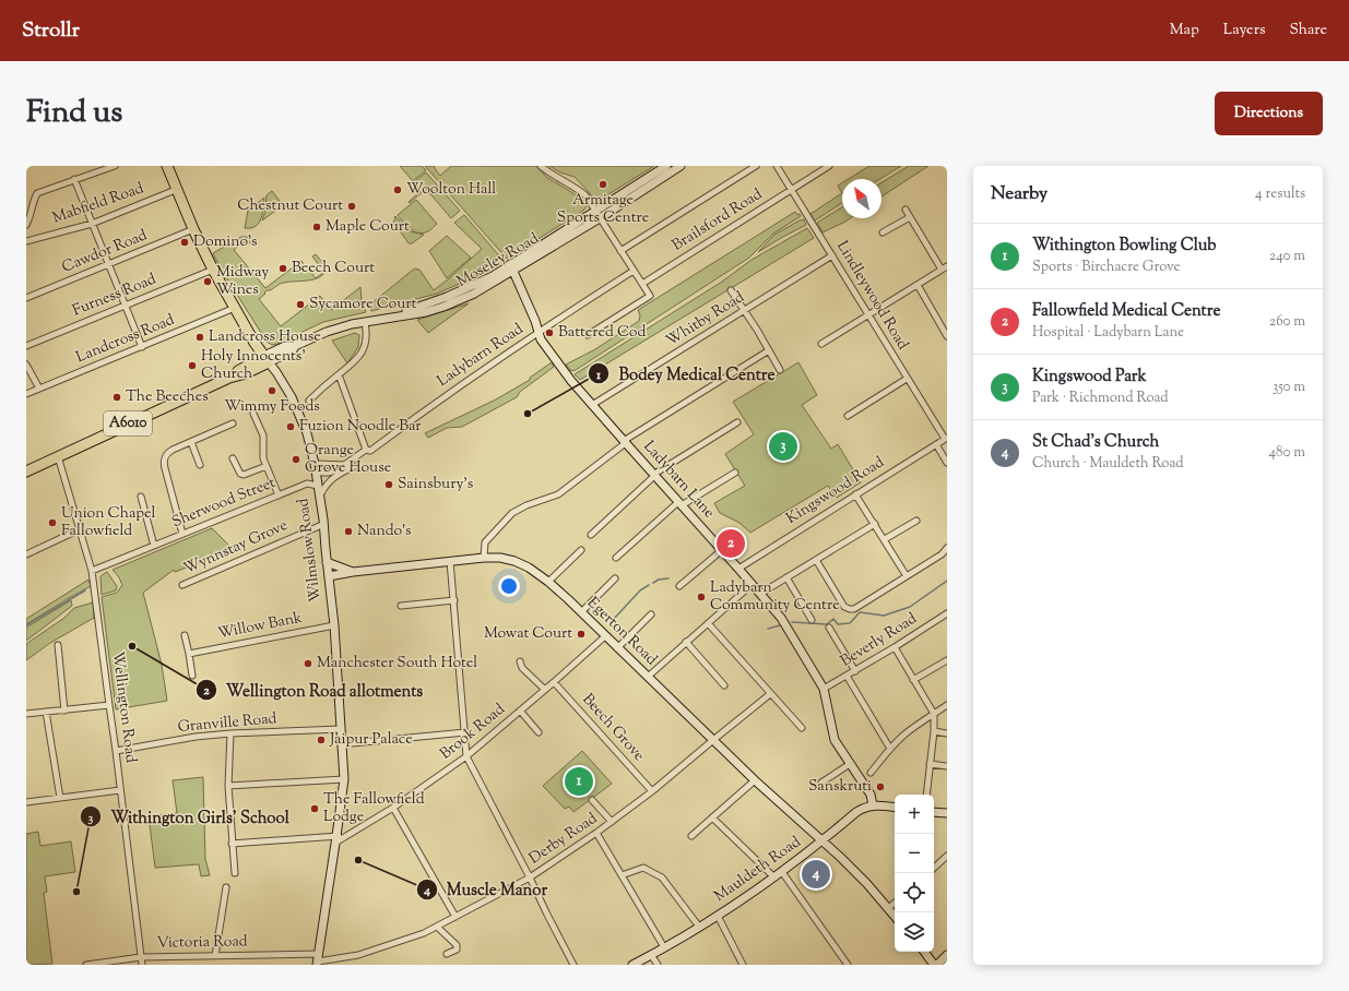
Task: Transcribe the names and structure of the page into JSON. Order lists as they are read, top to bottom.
{
  "streets": {
    "highway": ["A6010", "Wilmslow Road"],
    "street": [
      "Mabfield Road",
      "Brailsford Road",
      "Cawdor Road",
      "Moseley Road",
      "Furness Road",
      "Lindleywood Road",
      "Whitby Road",
      "Landcross Road",
      "Ladybarn Road",
      "Ladybarn Lane",
      "Kingswood Road",
      "Sherwood Street",
      "Wynnstay Grove",
      "Willow Bank",
      "Egerton Road",
      "Beverly Road",
      "Wellington Road",
      "Granville Road",
      "Beech Grove",
      "Brook Road",
      "Derby Road",
      "Mauldeth Road",
      "Victoria Road"
    ]
  },
  "crossings": [
    ["Mabfield Road", "Wilmslow Road"],
    ["Brailsford Road", "Lindleywood Road"],
    ["Cawdor Road", "Wilmslow Road"],
    ["Moseley Road", "A6010"],
    ["Moseley Road", "Ladybarn Lane"],
    ["Moseley Road", "Wilmslow Road"],
    ["Furness Road", "Wilmslow Road"],
    ["Lindleywood Road", "Whitby Road"],
    ["Lindleywood Road", "Kingswood Road"],
    ["Whitby Road", "Ladybarn Lane"],
    ["Landcross Road", "Wilmslow Road"],
    ["Ladybarn Road", "Ladybarn Lane"],
    ["A6010", "Wilmslow Road"],
    ["A6010", "Wellington Road"],
    ["Ladybarn Lane", "Kingswood Road"],
    ["Ladybarn Lane", "Beverly Road"],
    ["Ladybarn Lane", "Mauldeth Road"],
    ["Sherwood Street", "Wilmslow Road"],
    ["Sherwood Street", "Wellington Road"],
    ["Wynnstay Grove", "Wilmslow Road"],
    ["Wilmslow Road", "Willow Bank"],
    ["Wilmslow Road", "Egerton Road"],
    ["Wilmslow Road", "Granville Road"],
    ["Wilmslow Road", "Brook Road"],
    ["Wilmslow Road", "Derby Road"],
    ["Wilmslow Road", "Victoria Road"],
    ["Egerton Road", "Brook Road"],
    ["Egerton Road", "Derby Road"],
    ["Egerton Road", "Mauldeth Road"],
    ["Wellington Road", "Granville Road"],
    ["Wellington Road", "Victoria Road"],
    ["Beech Grove", "Brook Road"],
    ["Beech Grove", "Derby Road"],
    ["Derby Road", "Victoria Road"]
  ],
  "places": [
    "Armitage Sports Centre",
    "Woolton Hall",
    "Chestnut Court",
    "Maple Court",
    "Domino's",
    "Beech Court",
    "Midway Wines",
    "Sycamore Court",
    "Battered Cod",
    "Landcross House",
    "Holy Innocents' Church",
    "Wimmy Foods",
    "The Beeches",
    "Bodey Medical Centre",
    "Fuzion Noodle Bar",
    "Orange Grove House",
    "Sainsbury's",
    "Union Chapel Fallowfield",
    "Nando's",
    "Ladybarn Community Centre",
    "Mowat Court",
    "Wellington Road allotments",
    "Manchester South Hotel",
    "Jaipur Palace",
    "Sanskruti",
    "The Fallowfield Lodge",
    "Muscle Manor",
    "Withington Girls' School"
  ],
  "north": "top left",
  "page": {
    "header": "Strollr",
    "nav": ["Map", "Layers", "Share"],
    "title": "Find us",
    "buttons": "Directions",
    "heading": ["Nearby", "4 results"],
    "list": [
      {
        "mark": "1",
        "name": "Withington Bowling Club",
        "note": "Sports · Birchacre Grove",
        "value": "240 m"
      },
      {
        "mark": "2",
        "name": "Fallowfield Medical Centre",
        "note": "Hospital · Ladybarn Lane",
        "value": "260 m"
      },
      {
        "mark": "3",
        "name": "Kingswood Park",
        "note": "Park · Richmond Road",
        "value": "350 m"
      },
      {
        "mark": "4",
        "name": "St Chad's Church",
        "note": "Church · Mauldeth Road",
        "value": "480 m"
      }
    ],
    "pins": [
      "3",
      "2",
      "1",
      "4"
    ],
    "map_buttons": ["+", "−"]
  }
}
